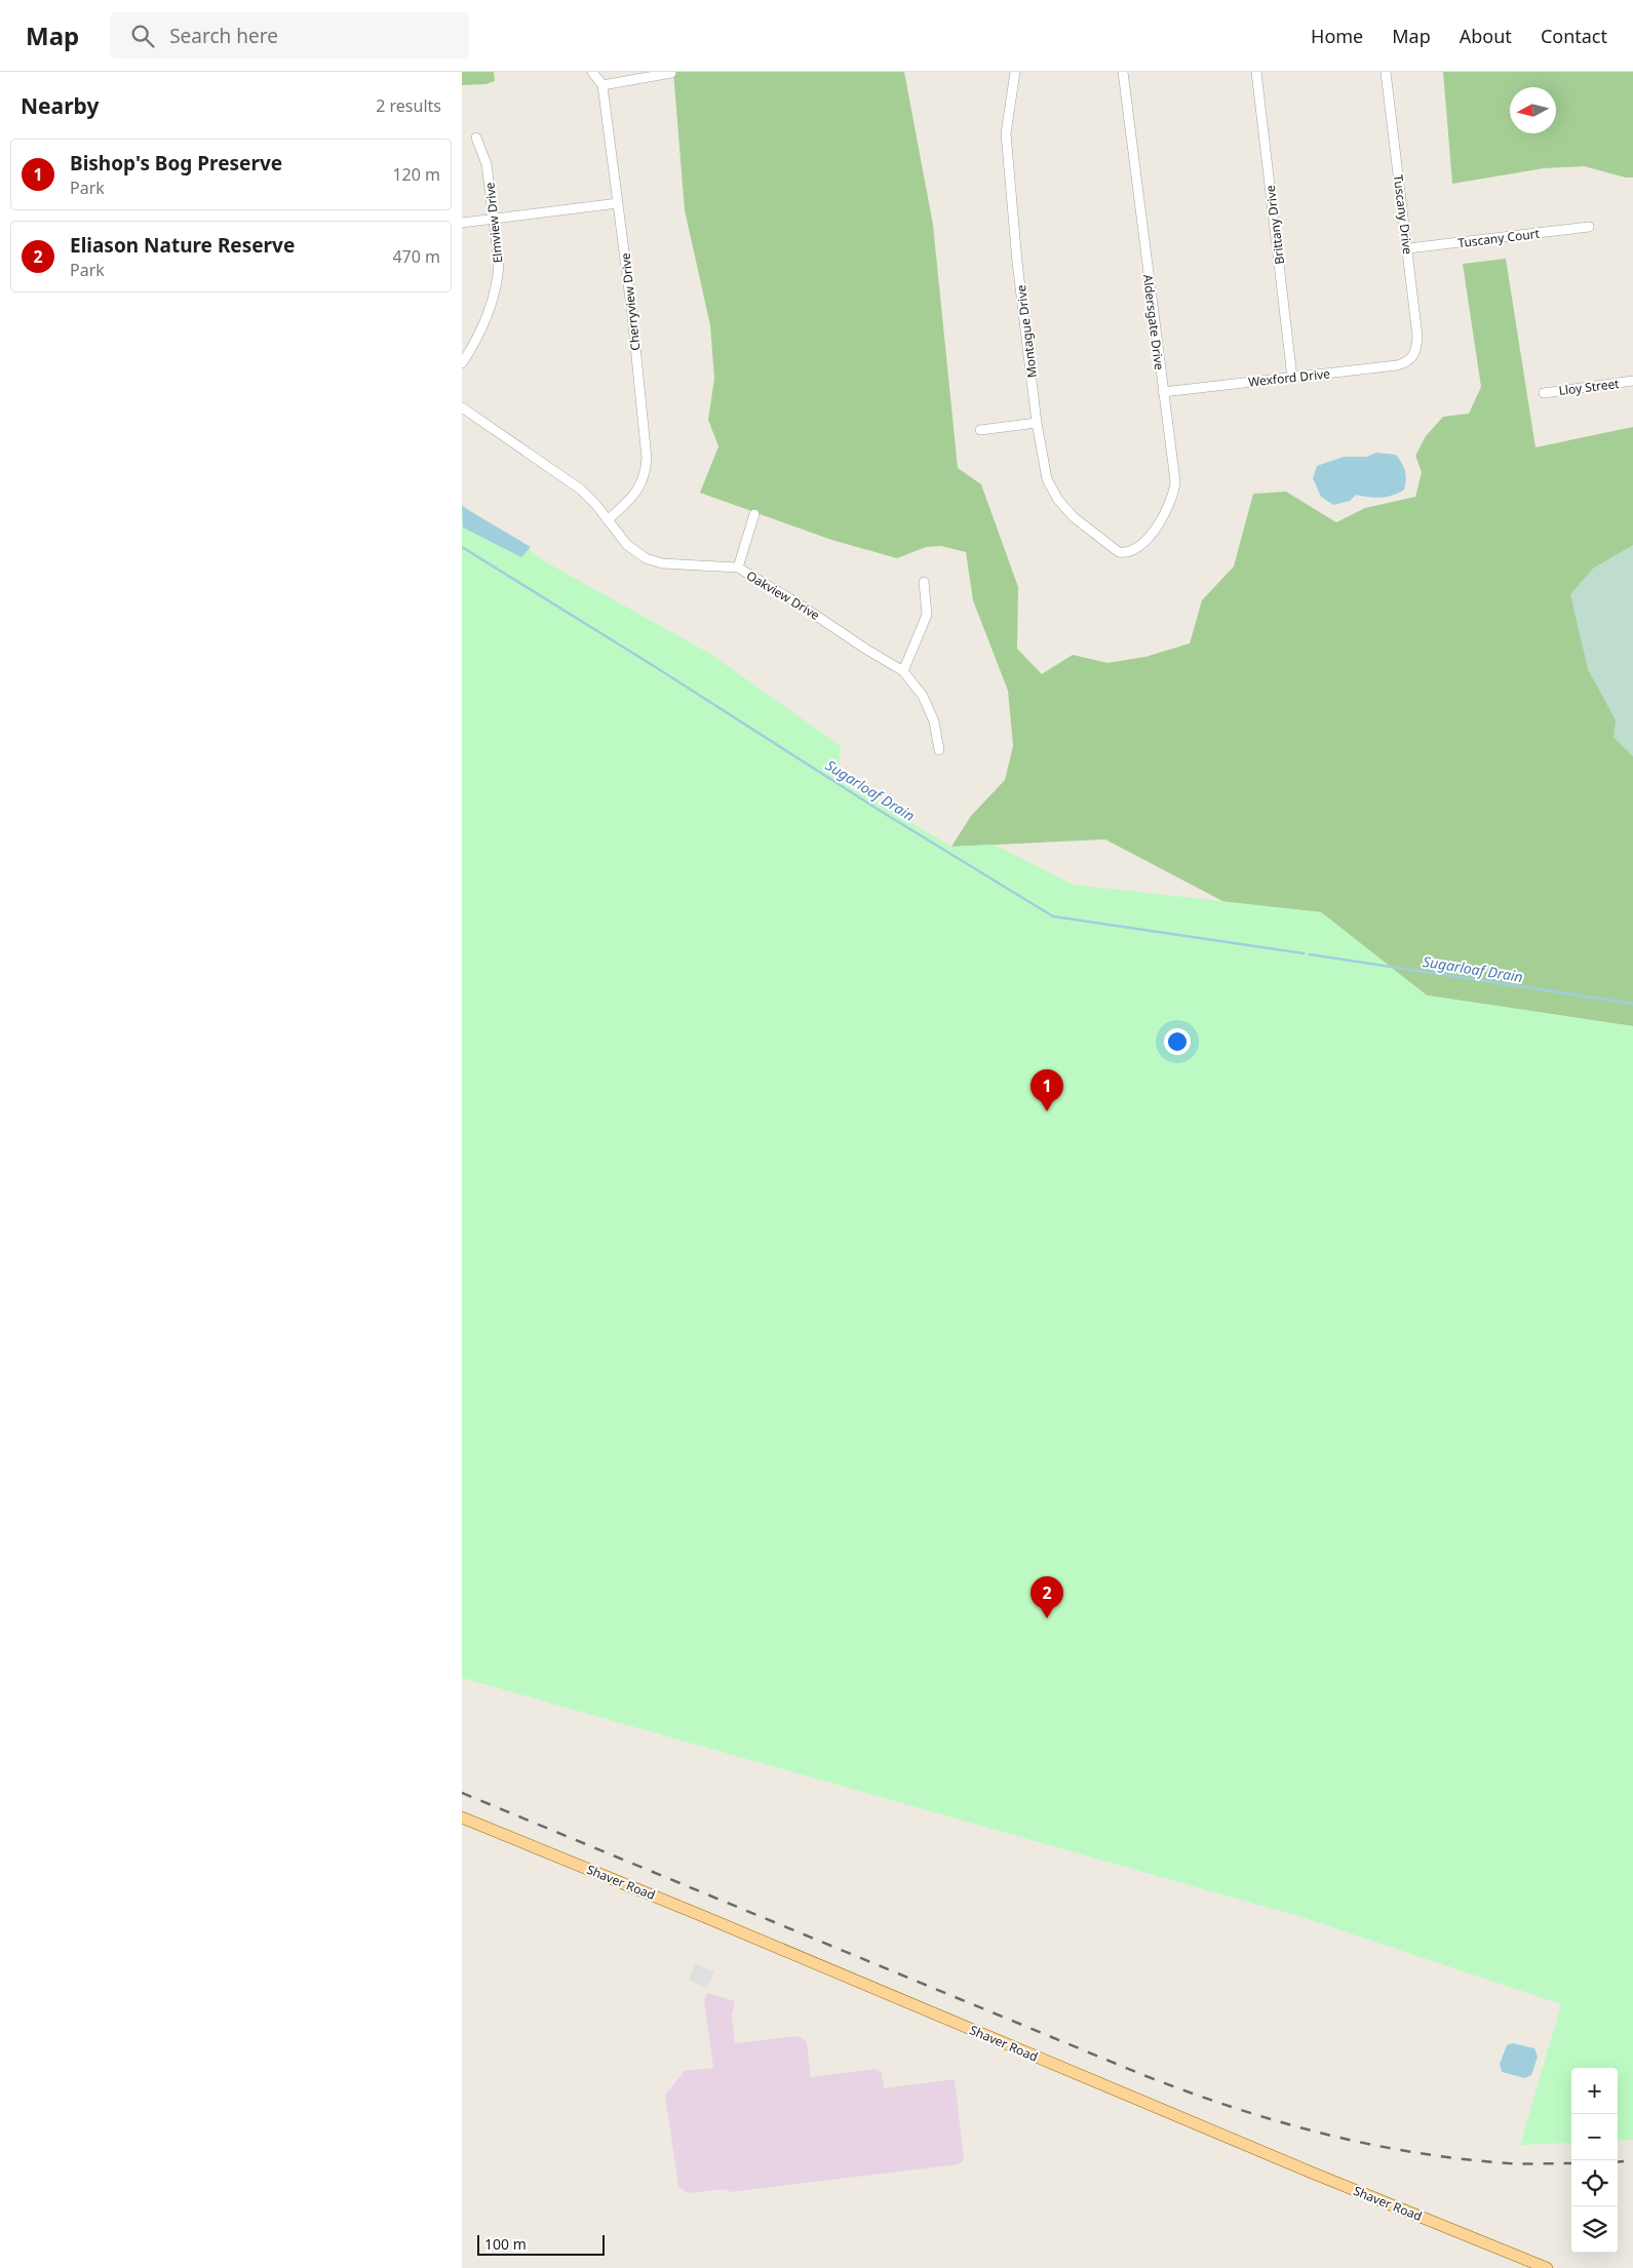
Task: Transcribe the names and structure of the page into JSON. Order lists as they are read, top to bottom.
{
  "streets": {
    "main road": ["Shaver Road"],
    "street": [
      "Tuscany Drive",
      "Elmview Drive",
      "Brittany Drive",
      "Tuscany Court",
      "Cherryview Drive",
      "Aldersgate Drive",
      "Montague Drive",
      "Wexford Drive",
      "Lloy Street",
      "Oakview Drive"
    ]
  },
  "crossings": [
    ["Tuscany Drive", "Tuscany Court"],
    ["Tuscany Drive", "Wexford Drive"],
    ["Brittany Drive", "Wexford Drive"],
    ["Cherryview Drive", "Oakview Drive"],
    ["Aldersgate Drive", "Montague Drive"],
    ["Aldersgate Drive", "Wexford Drive"]
  ],
  "water": ["Sugarloaf Drain"],
  "scale_bar": "100 m",
  "north": "left",
  "page": {
    "header": "Map",
    "search": "Search here",
    "nav": [
      "Home",
      "Map",
      "About",
      "Contact"
    ],
    "heading": ["Nearby", "2 results"],
    "list": [
      {
        "mark": "1",
        "name": "Bishop's Bog Preserve",
        "note": "Park",
        "value": "120 m"
      },
      {
        "mark": "2",
        "name": "Eliason Nature Reserve",
        "note": "Park",
        "value": "470 m"
      }
    ],
    "pins": ["1", "2"],
    "map_buttons": ["+", "−"],
    "scale": "100 m"
  }
}
